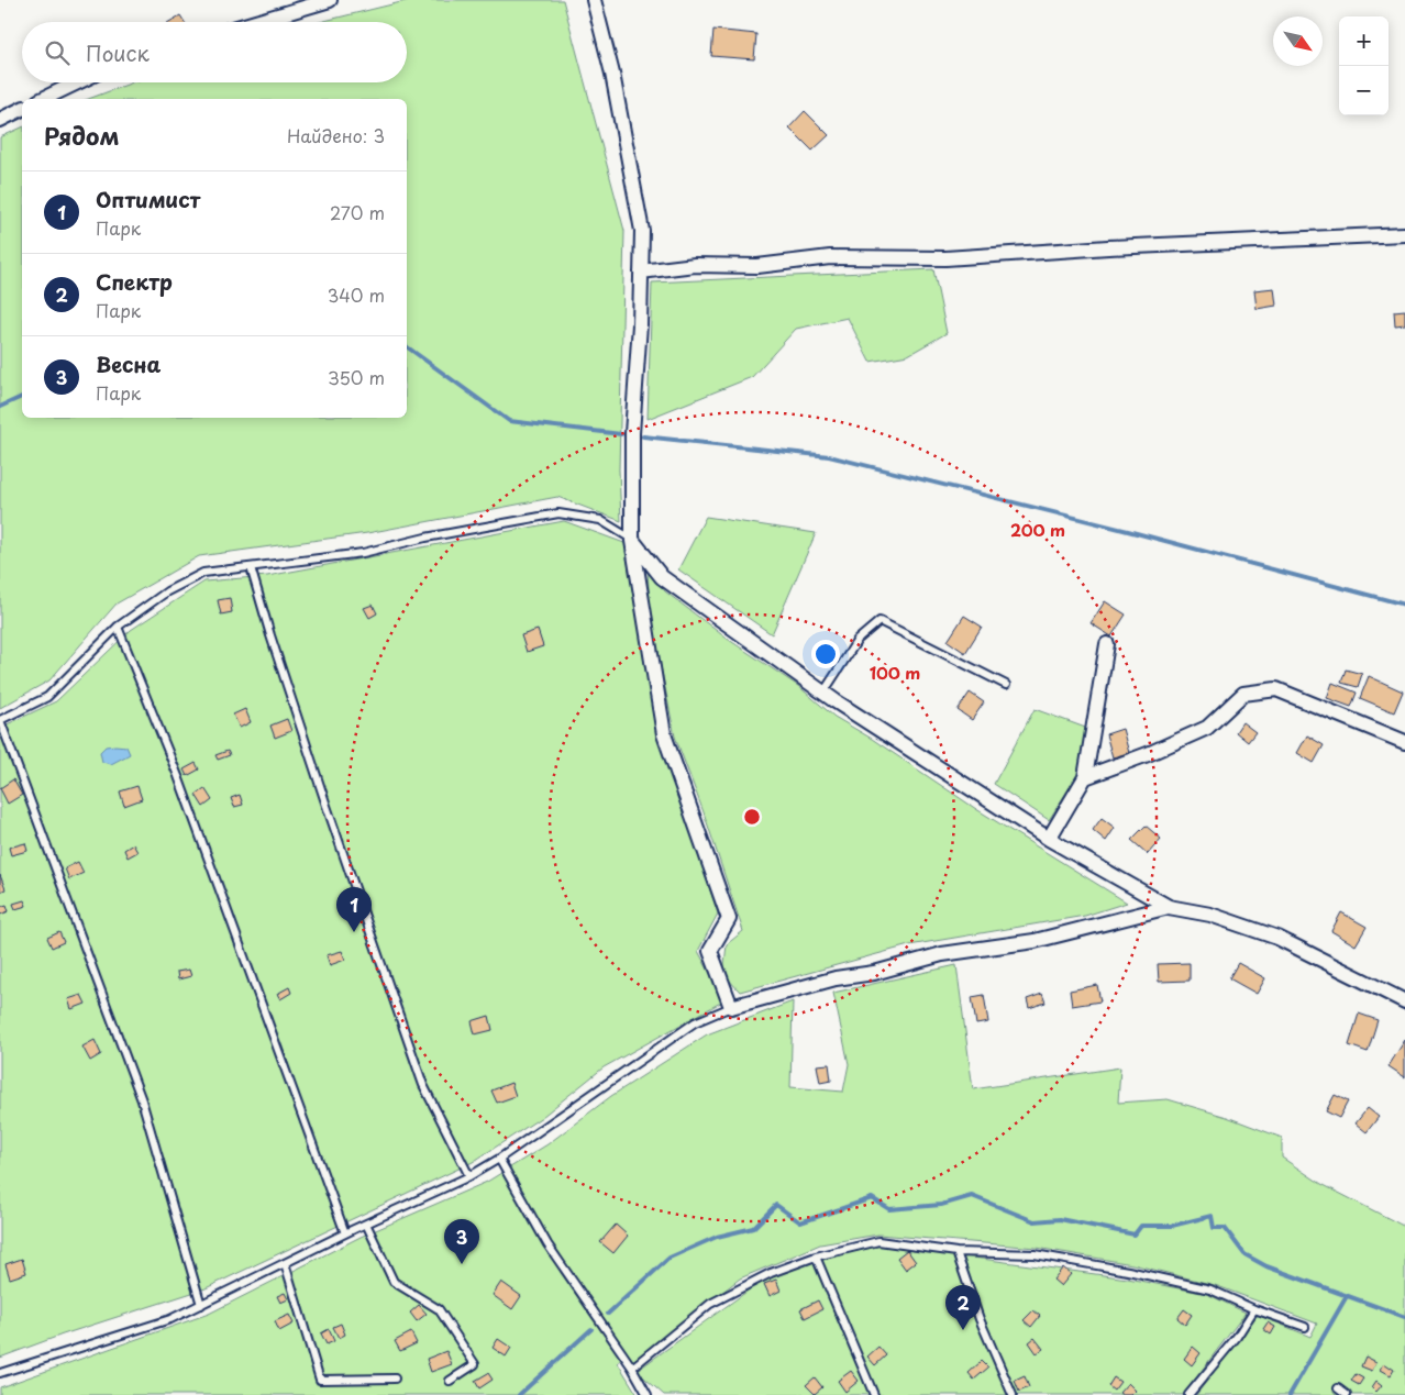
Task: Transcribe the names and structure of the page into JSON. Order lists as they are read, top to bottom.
{
  "north": "bottom right",
  "page": {
    "map_buttons": ["+", "−"],
    "search": "Поиск",
    "heading": ["Рядом", "Найдено: 3"],
    "list": [
      {
        "mark": "1",
        "name": "Оптимист",
        "note": "Парк",
        "value": "270 m"
      },
      {
        "mark": "2",
        "name": "Спектр",
        "note": "Парк",
        "value": "340 m"
      },
      {
        "mark": "3",
        "name": "Весна",
        "note": "Парк",
        "value": "350 m"
      }
    ],
    "pins": ["1", "3", "2"]
  },
  "rings": ["200 m", "100 m"]
}
